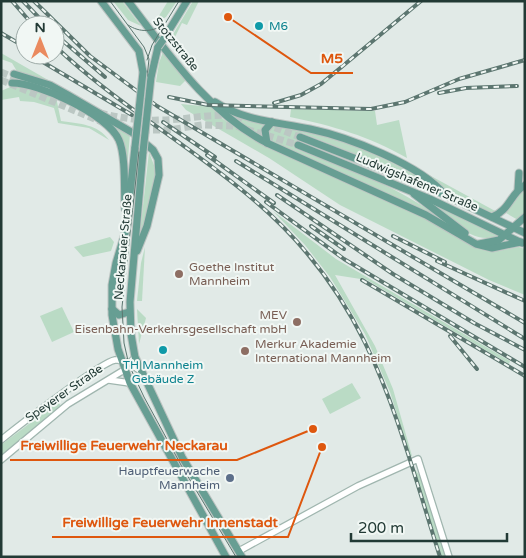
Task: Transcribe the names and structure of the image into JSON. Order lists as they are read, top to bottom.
{
  "streets": {
    "main road": ["Stotzstraße", "Ludwigshafener Straße", "Neckarauer Straße"],
    "street": ["Speyerer Straße"]
  },
  "crossings": [
    ["Neckarauer Straße", "Speyerer Straße"]
  ],
  "places": [
    "M5",
    "M6",
    "Goethe Institut Mannheim",
    "MEV Eisenbahn-Verkehrsgesellschaft mbH",
    "TH Mannheim Gebäude Z",
    "Merkur Akademie International Mannheim",
    "Freiwillige Feuerwehr Neckarau",
    "Freiwillige Feuerwehr Innenstadt",
    "Hauptfeuerwache Mannheim"
  ],
  "scale_bar": "200 m",
  "north": "top"
}
